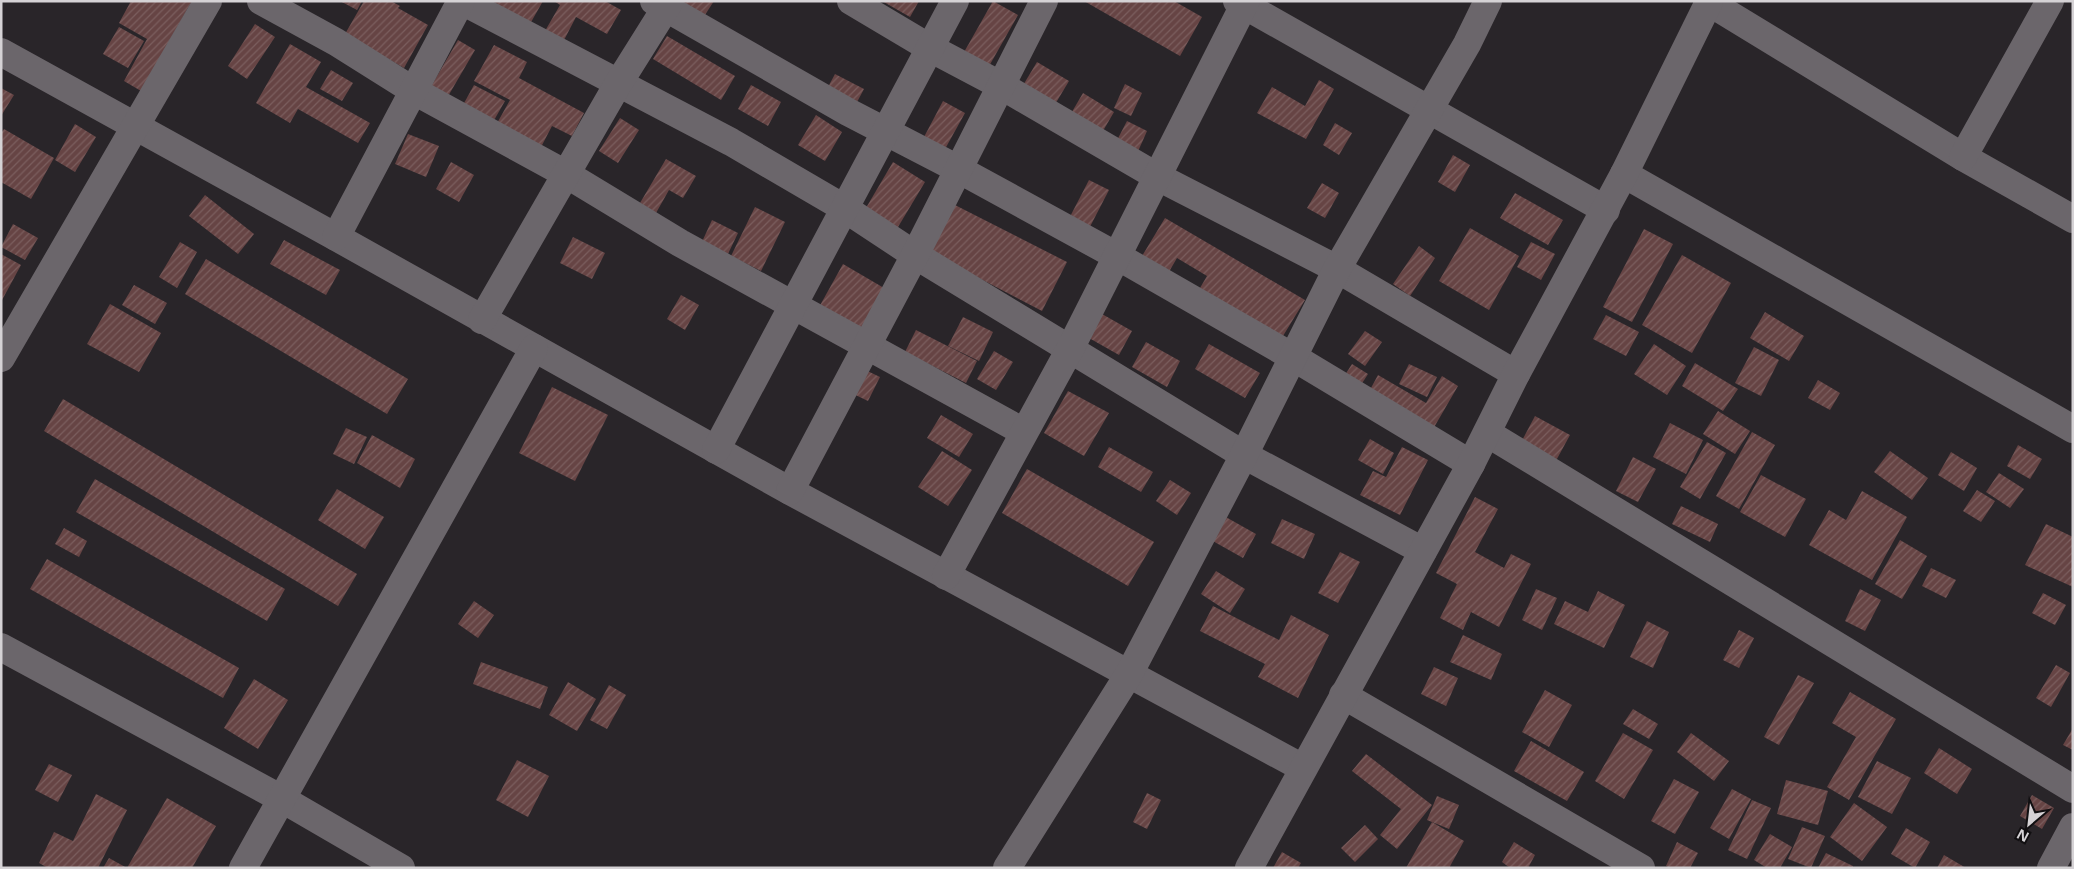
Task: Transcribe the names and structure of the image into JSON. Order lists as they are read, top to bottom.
{
  "north": "bottom left"
}
